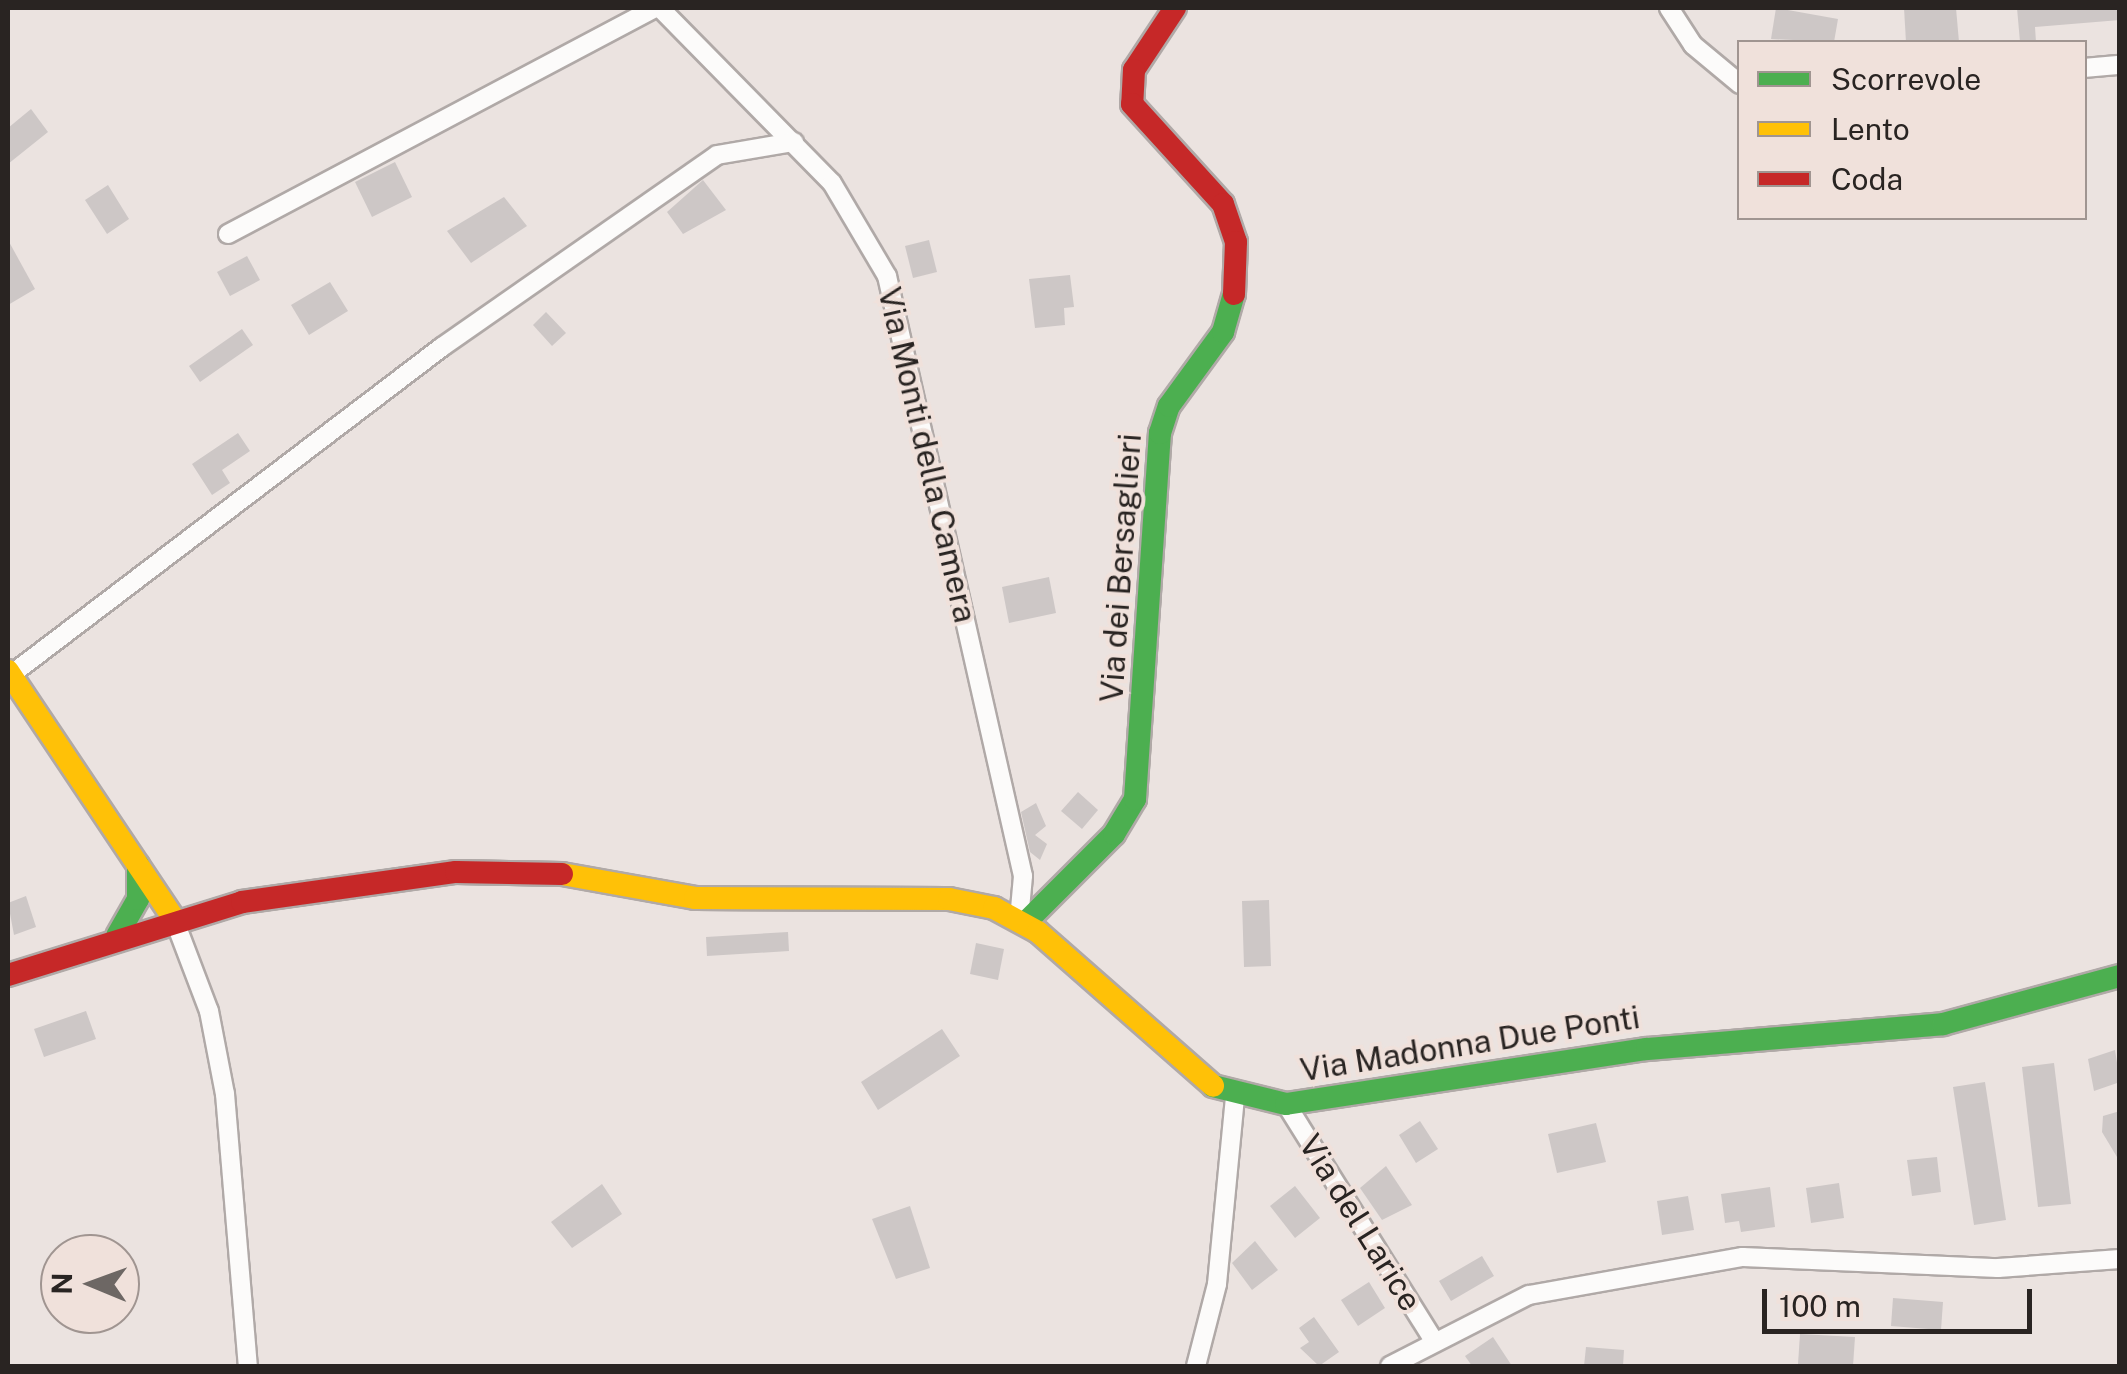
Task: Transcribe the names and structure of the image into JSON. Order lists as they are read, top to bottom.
{
  "streets": {
    "main road": ["Via dei Bersaglieri", "Via Madonna Due Ponti"],
    "street": ["Via Monti della Camera", "Via del Larice"]
  },
  "crossings": [
    ["Via Monti della Camera", "Via dei Bersaglieri"],
    ["Via Monti della Camera", "Via Madonna Due Ponti"],
    ["Via dei Bersaglieri", "Via Madonna Due Ponti"],
    ["Via Madonna Due Ponti", "Via del Larice"]
  ],
  "legend": ["Scorrevole", "Lento", "Coda"],
  "scale_bar": "100 m",
  "north": "left"
}
